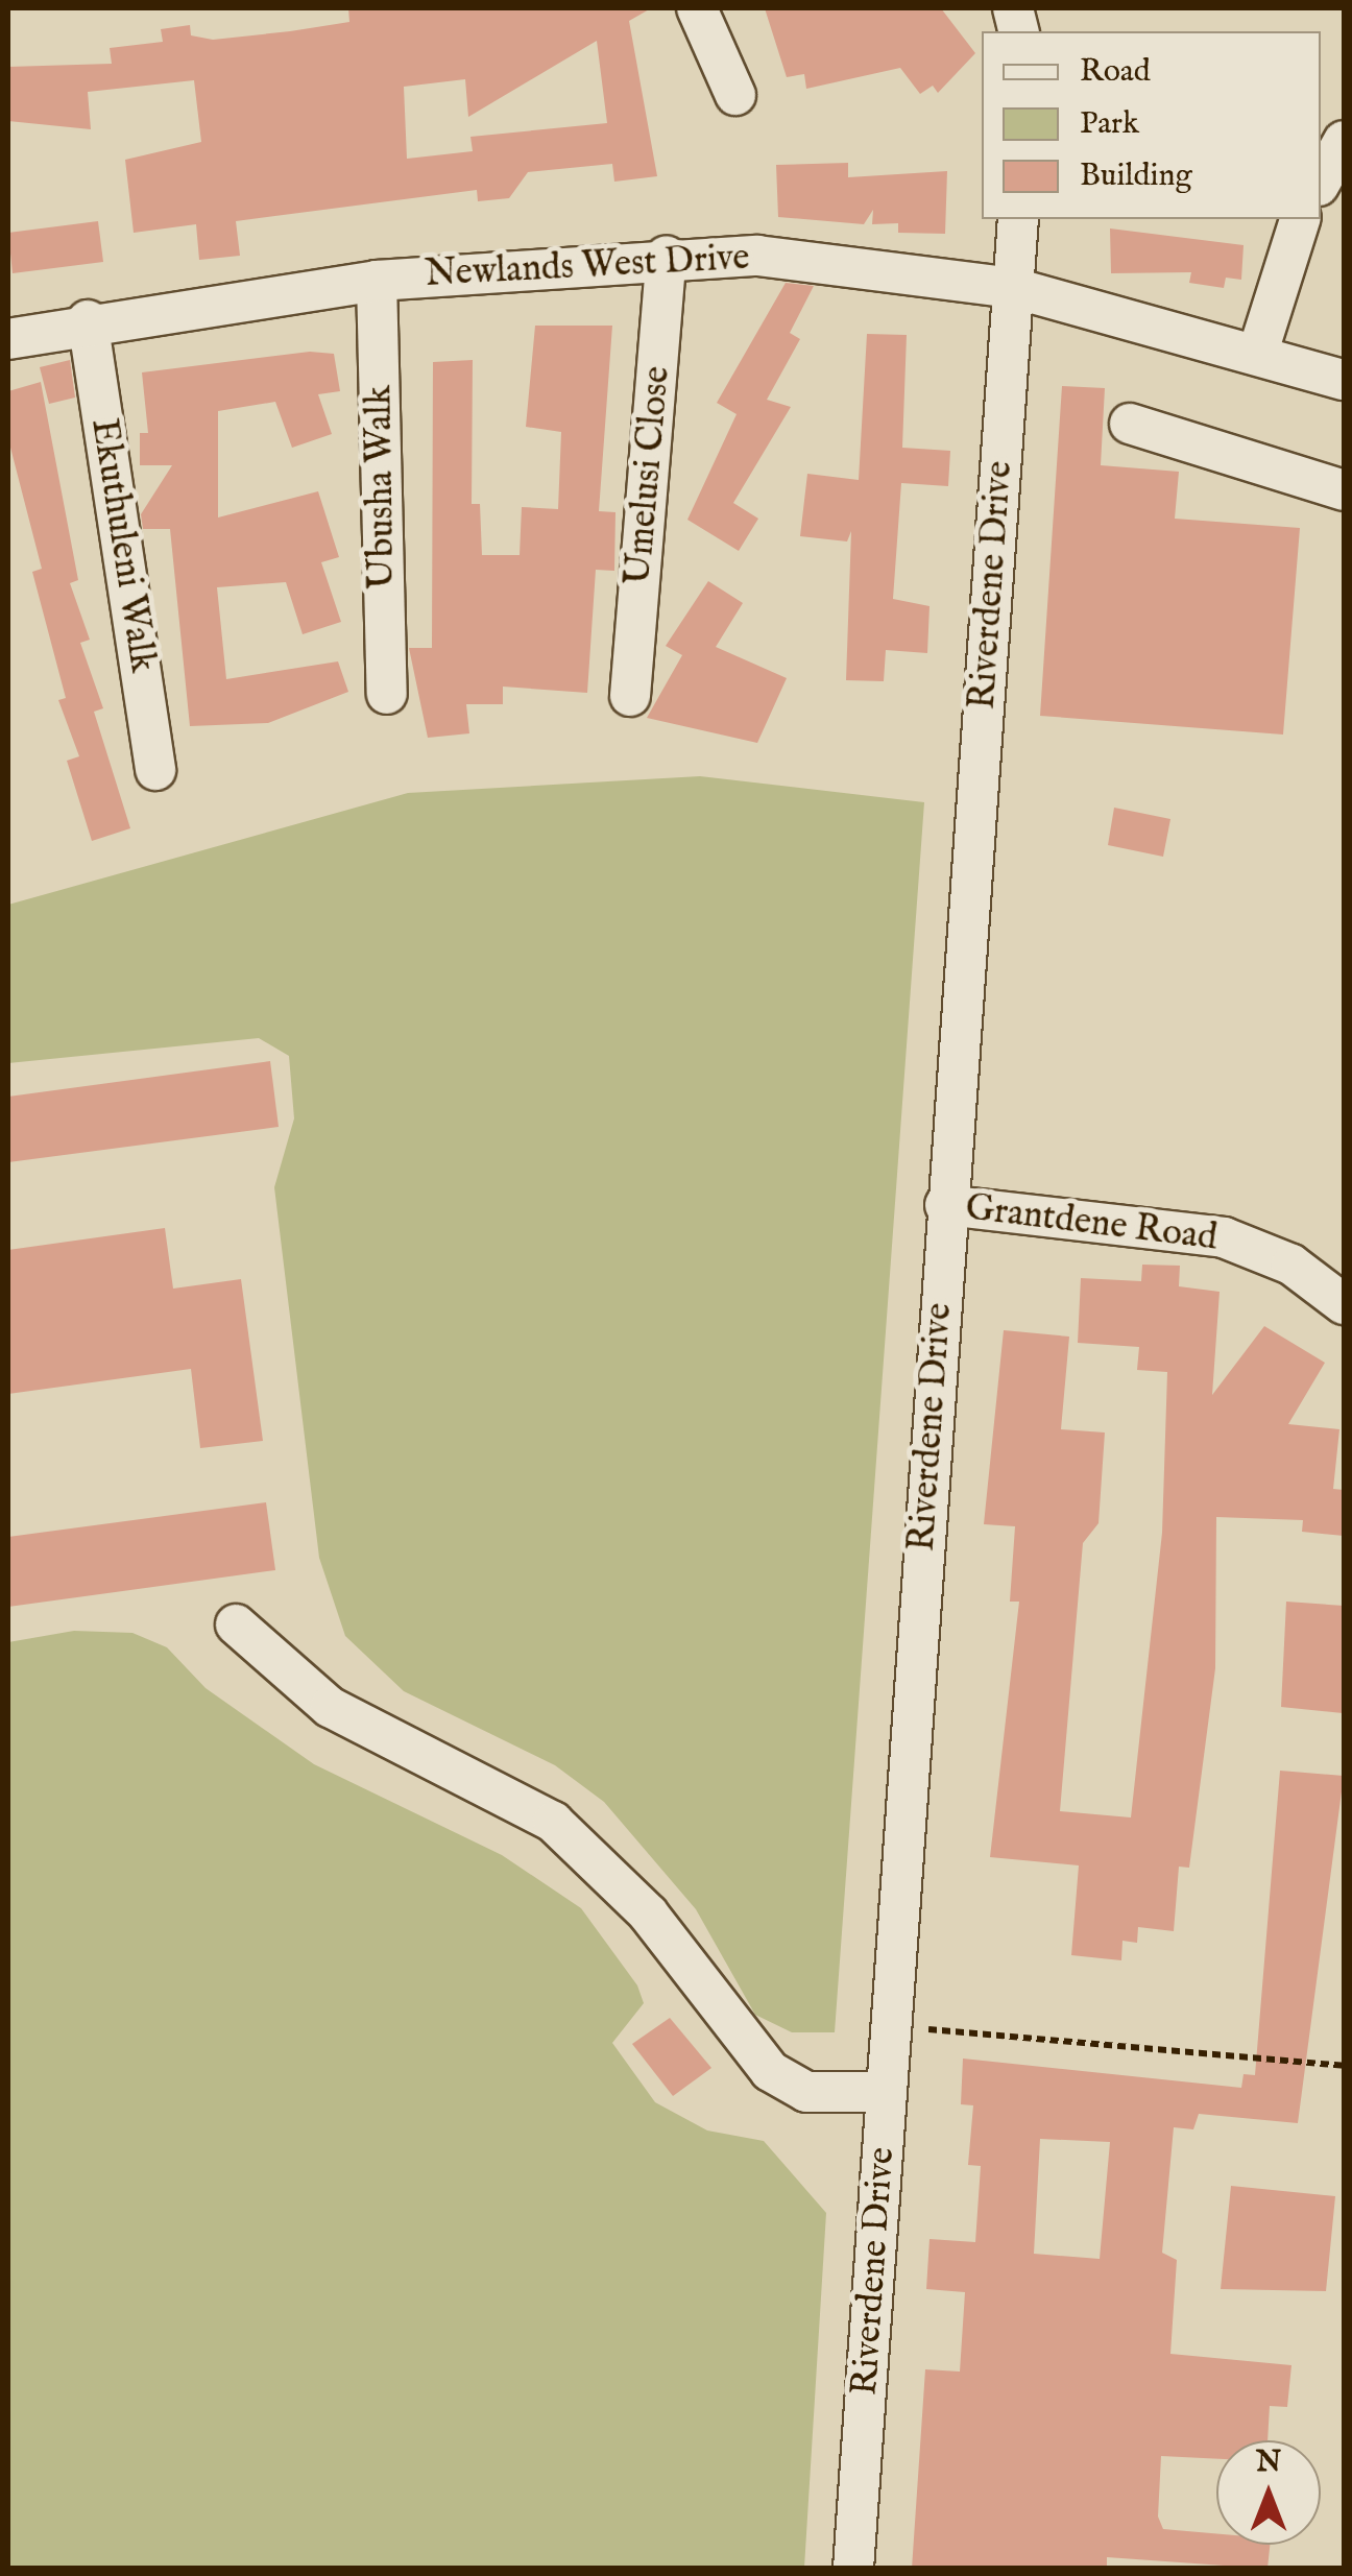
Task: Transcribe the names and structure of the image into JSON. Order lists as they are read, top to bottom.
{
  "streets": {
    "street": [
      "Newlands West Drive",
      "Umelusi Close",
      "Ubusha Walk",
      "Ekuthuleni Walk",
      "Riverdene Drive",
      "Grantdene Road"
    ]
  },
  "crossings": [
    ["Newlands West Drive", "Umelusi Close"],
    ["Newlands West Drive", "Ubusha Walk"],
    ["Newlands West Drive", "Ekuthuleni Walk"],
    ["Newlands West Drive", "Riverdene Drive"],
    ["Riverdene Drive", "Grantdene Road"]
  ],
  "legend": ["Road", "Park", "Building"],
  "north": "top"
}
